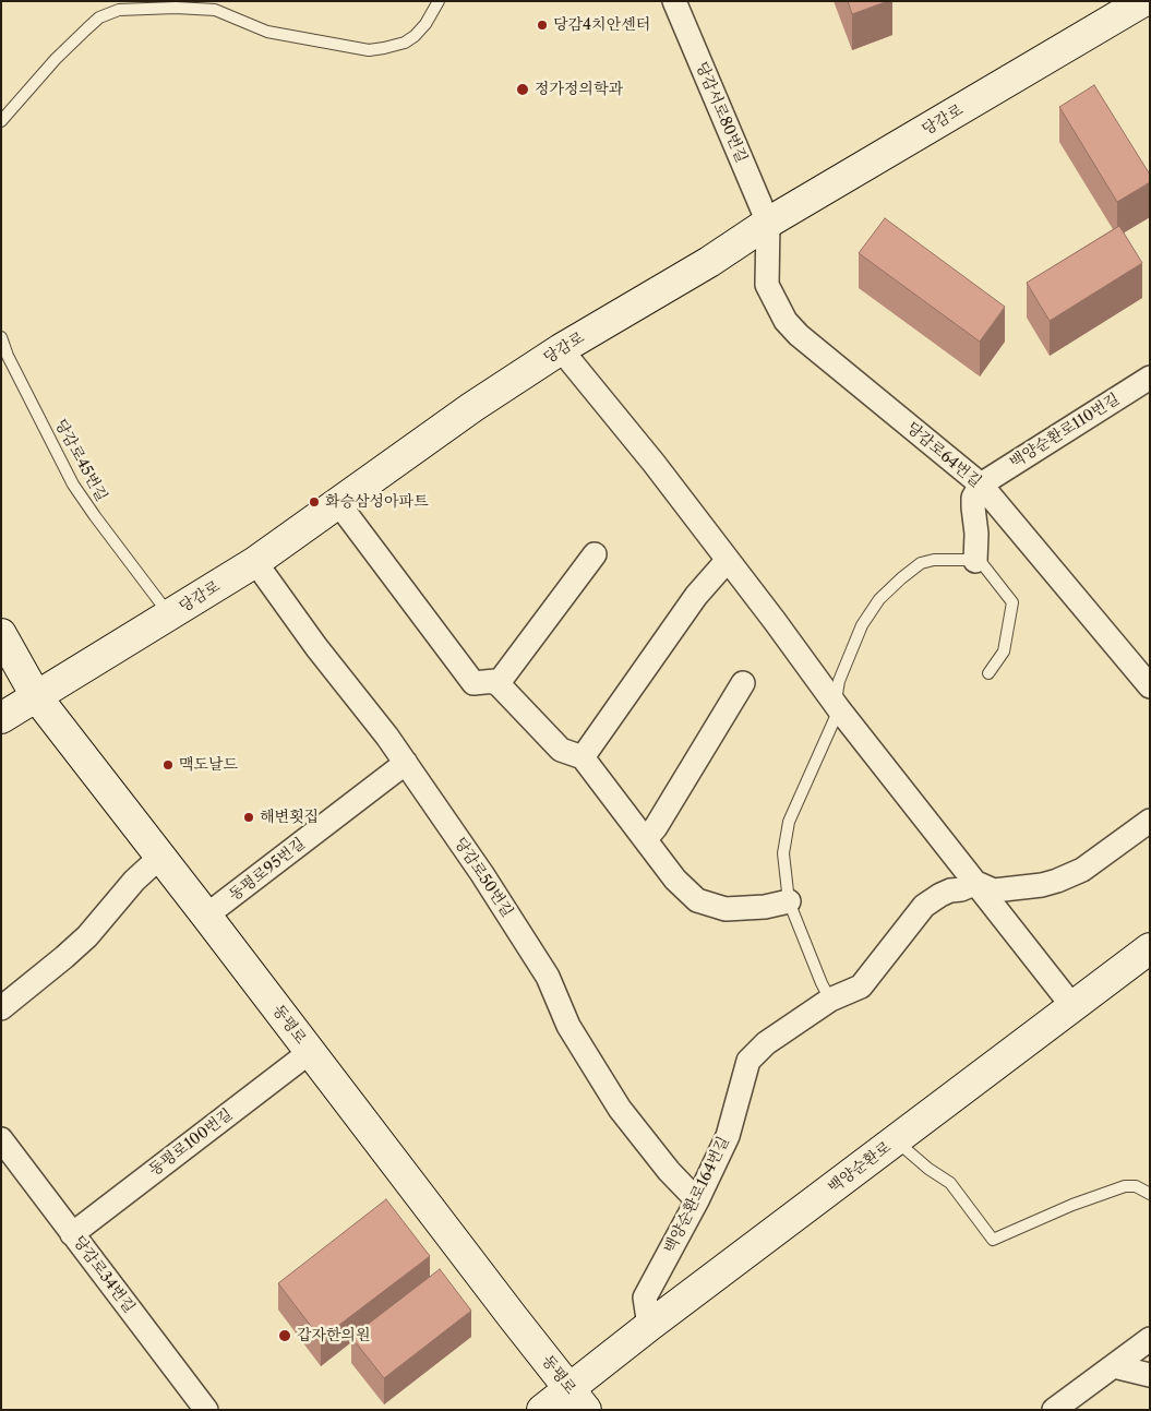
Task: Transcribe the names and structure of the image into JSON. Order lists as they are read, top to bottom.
{
  "streets": {
    "main road": ["당감로", "동평로", "백양순환로"],
    "street": [
      "당감서로80번길",
      "백양순환로110번길",
      "당감로64번길",
      "동평로95번길",
      "당감로50번길",
      "동평로100번길",
      "백양순환로164번길",
      "당감로34번길"
    ],
    "lane": ["당감로45번길"]
  },
  "crossings": [
    ["당감서로80번길", "당감로"],
    ["당감서로80번길", "당감로64번길"],
    ["당감로", "당감로64번길"],
    ["당감로", "당감로45번길"],
    ["당감로", "당감로50번길"],
    ["당감로", "동평로"],
    ["백양순환로110번길", "당감로64번길"],
    ["동평로95번길", "당감로50번길"],
    ["동평로95번길", "동평로"],
    ["당감로50번길", "백양순환로164번길"],
    ["동평로", "동평로100번길"],
    ["동평로", "백양순환로"],
    ["동평로100번길", "당감로34번길"],
    ["백양순환로", "백양순환로164번길"]
  ],
  "places": [
    "당감4치안센터",
    "정가정의학과",
    "화승삼성아파트",
    "맥도날드",
    "해변횟집",
    "갑자한의원"
  ]
}
